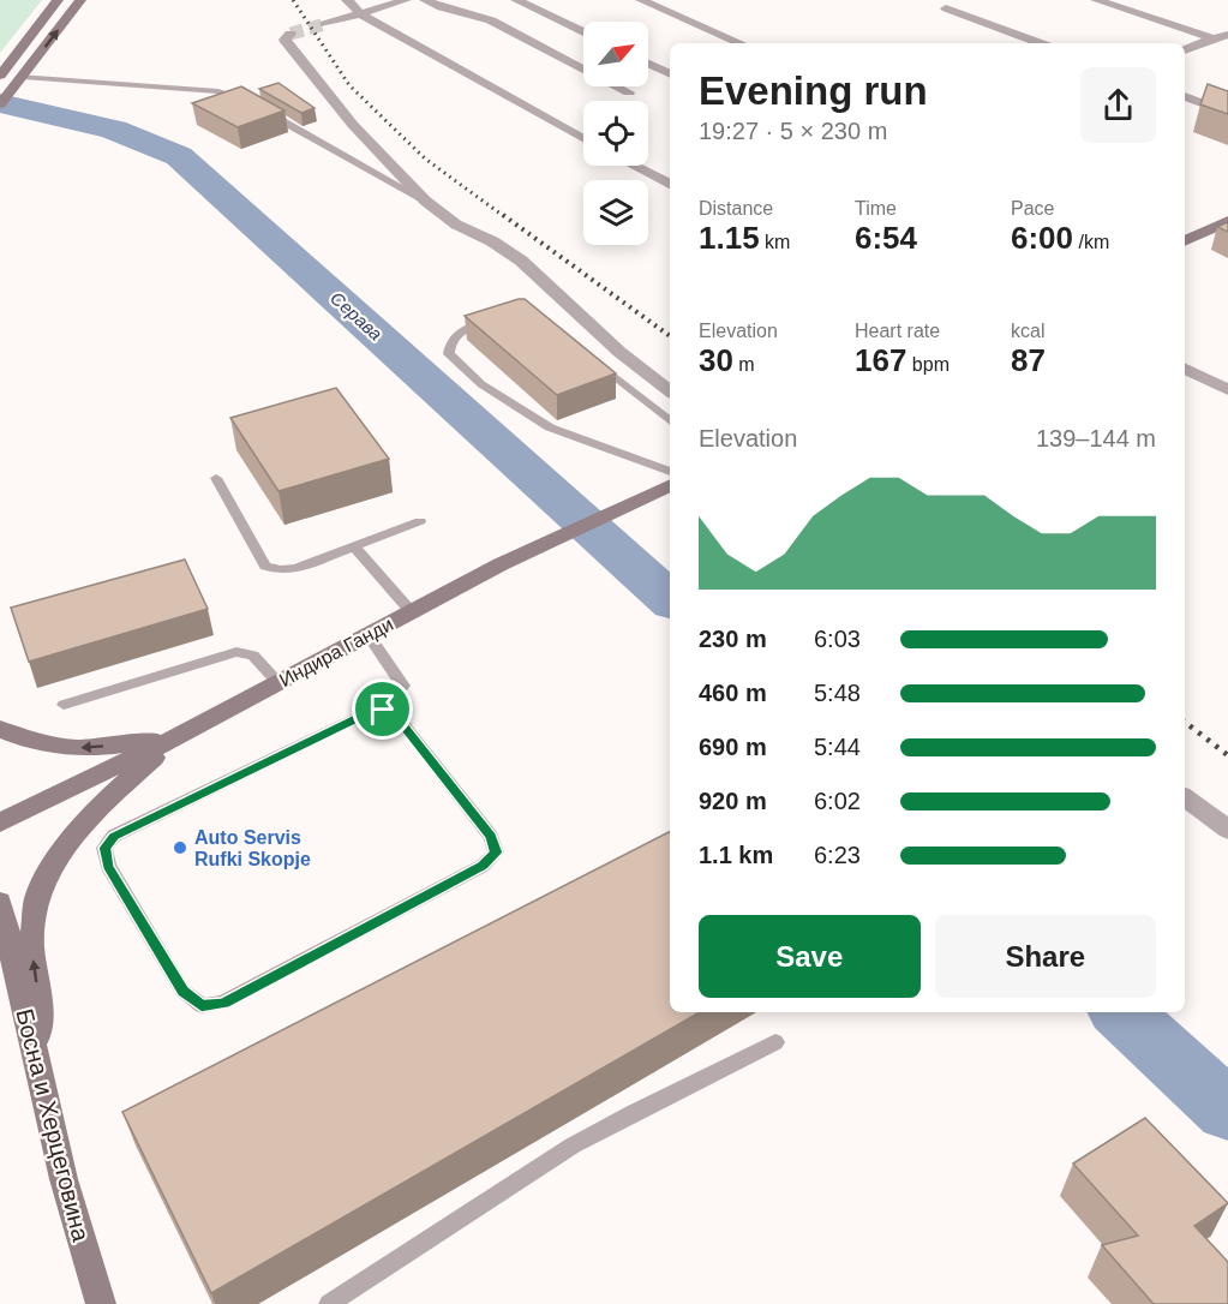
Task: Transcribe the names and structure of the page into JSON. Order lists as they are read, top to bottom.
{
  "streets": {
    "street": ["Индира Ганди", "Босна и Херцеговина"]
  },
  "water": ["Серава"],
  "places": ["Auto Servis Rufki Skopje"],
  "north": "top right",
  "page": {
    "heading": ["Evening run", "19:27 · 5 × 230 m"],
    "stats": [
      ["Distance", "1.15 km"],
      ["Time", "6:54"],
      ["Pace", "6:00 /km"],
      ["Elevation", "30 m"],
      ["Heart rate", "167 bpm"],
      ["kcal", "87"]
    ],
    "chart": ["Elevation", "139–144 m"],
    "list": [
      {
        "name": "230 m",
        "note": "6:03"
      },
      {
        "name": "460 m",
        "note": "5:48"
      },
      {
        "name": "690 m",
        "note": "5:44"
      },
      {
        "name": "920 m",
        "note": "6:02"
      },
      {
        "name": "1.1 km",
        "note": "6:23"
      }
    ],
    "buttons": ["Save", "Share"]
  }
}
